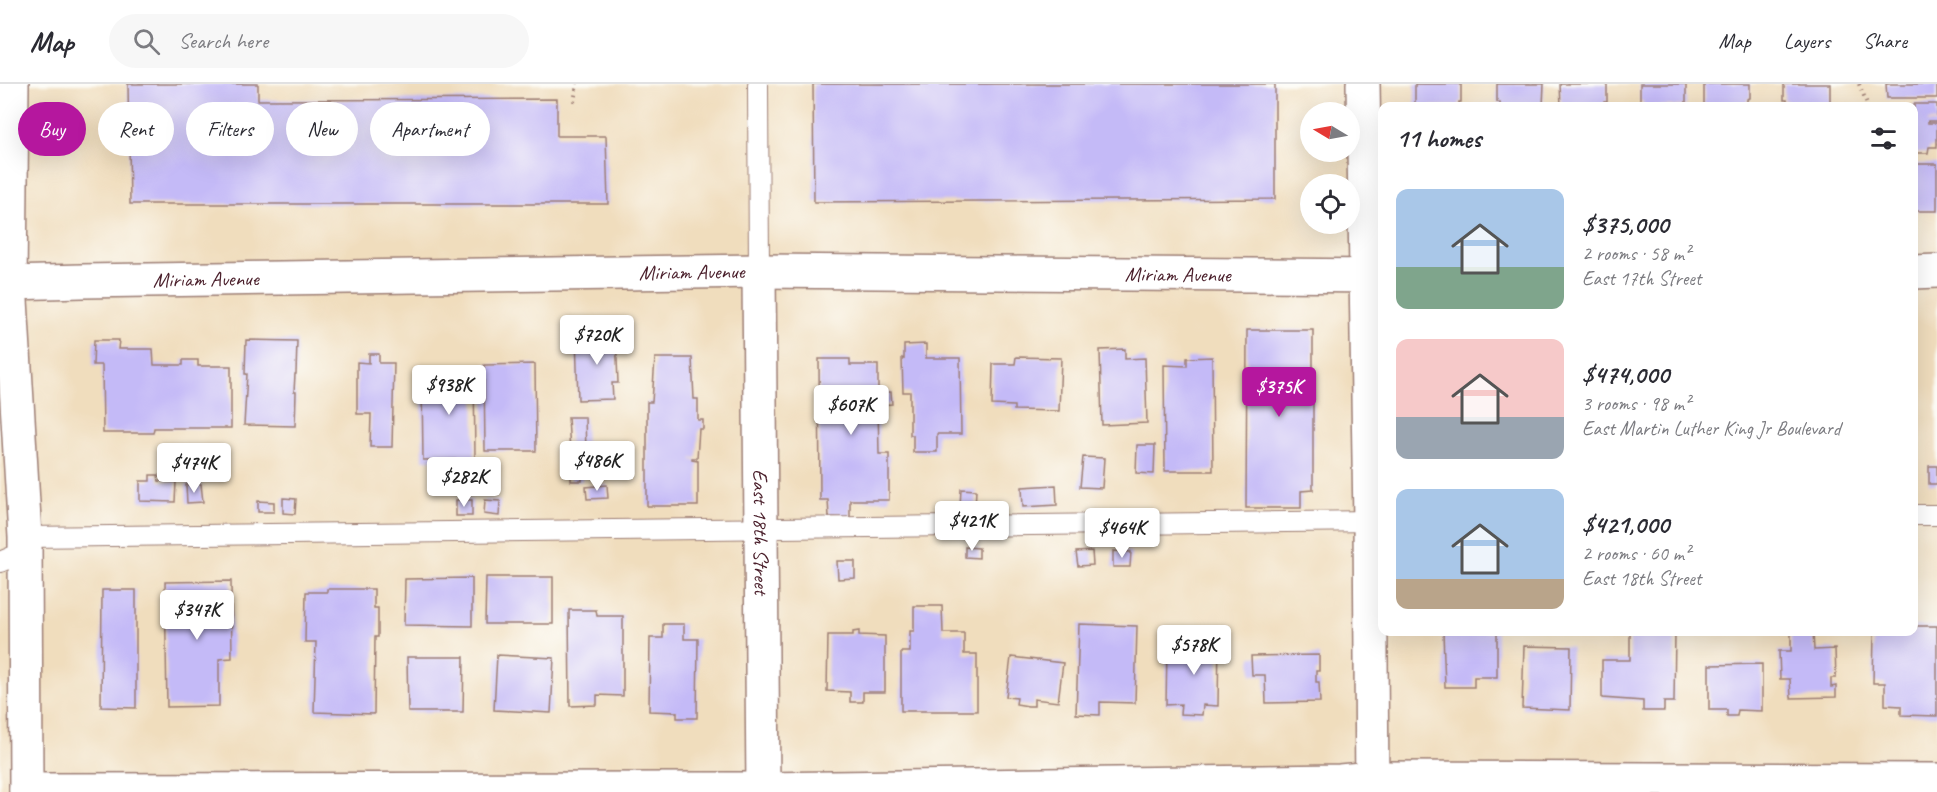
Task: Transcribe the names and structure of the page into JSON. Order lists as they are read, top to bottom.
{
  "streets": {
    "street": ["Miriam Avenue", "East 18th Street"]
  },
  "crossings": [
    ["Miriam Avenue", "East 18th Street"]
  ],
  "north": "left",
  "page": {
    "header": "Map",
    "search": "Search here",
    "nav": ["Map", "Layers", "Share"],
    "chip": [
      "Buy",
      "Rent",
      "Filters",
      "New",
      "Apartment"
    ],
    "heading": "11 homes",
    "list": [
      {
        "name": "$375,000",
        "note": "2 rooms · 58 m² · East 17th Street"
      },
      {
        "name": "$474,000",
        "note": "3 rooms · 98 m² · East Martin Luther King Jr Boulevard"
      },
      {
        "name": "$421,000",
        "note": "2 rooms · 60 m² · East 18th Street"
      }
    ],
    "price": [
      "$720K",
      "$938K",
      "$375K",
      "$607K",
      "$486K",
      "$474K",
      "$282K",
      "$421K",
      "$464K",
      "$347K",
      "$578K"
    ]
  }
}
